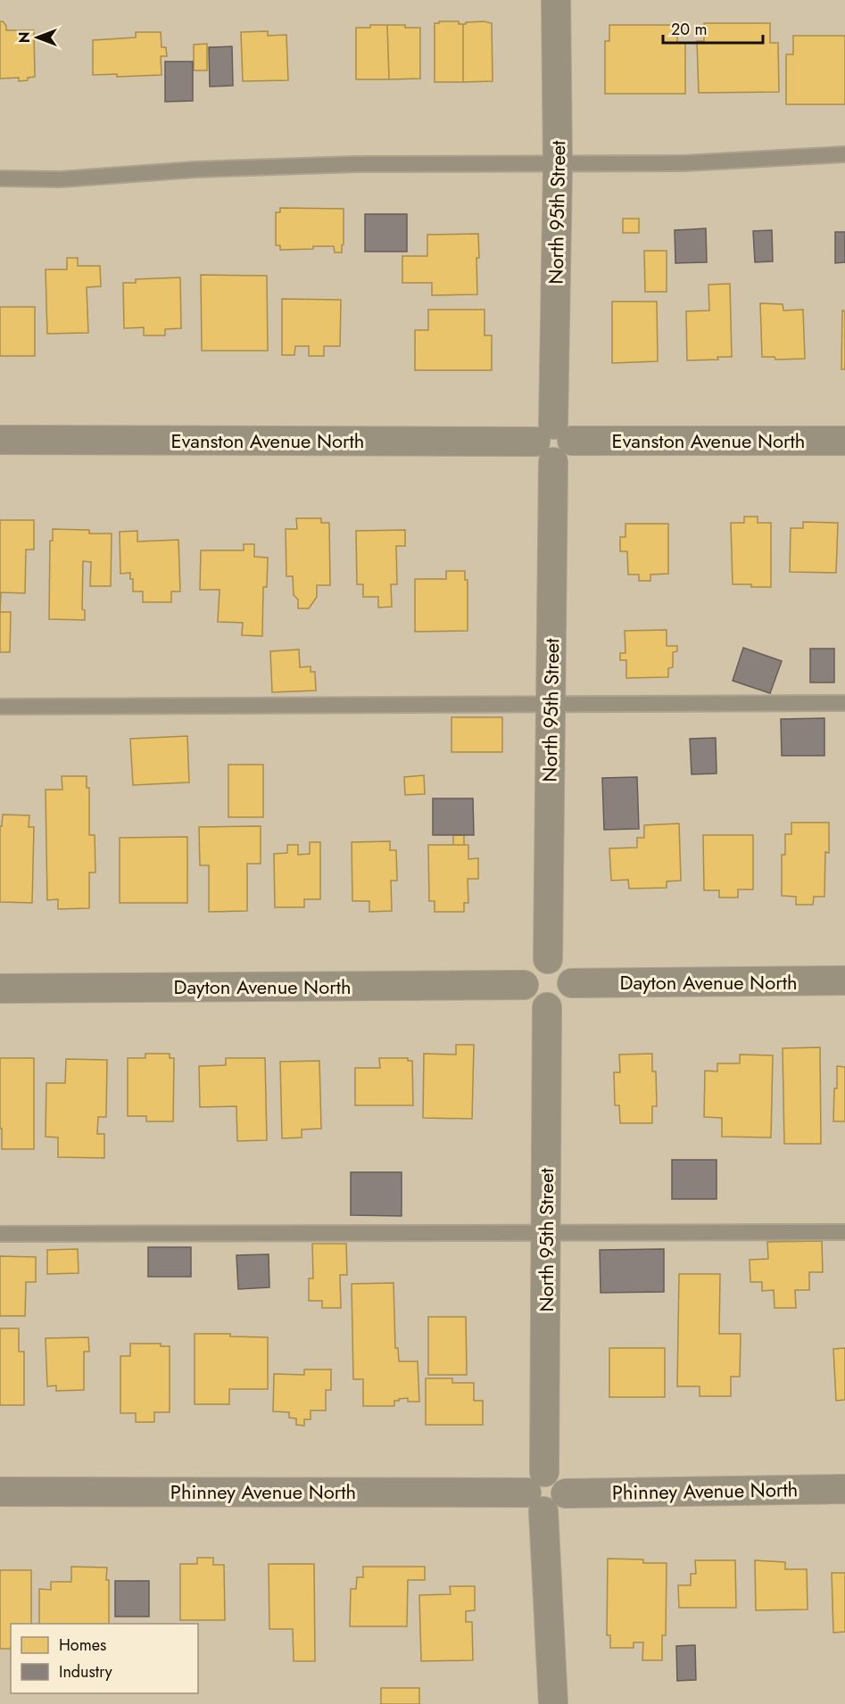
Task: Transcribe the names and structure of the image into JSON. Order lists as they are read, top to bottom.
{
  "streets": {
    "street": [
      "North 95th Street",
      "Evanston Avenue North",
      "Dayton Avenue North",
      "Phinney Avenue North"
    ]
  },
  "crossings": [
    ["North 95th Street", "Evanston Avenue North"],
    ["North 95th Street", "Dayton Avenue North"],
    ["North 95th Street", "Phinney Avenue North"]
  ],
  "legend": ["Homes", "Industry"],
  "scale_bar": "20 m",
  "north": "left"
}
